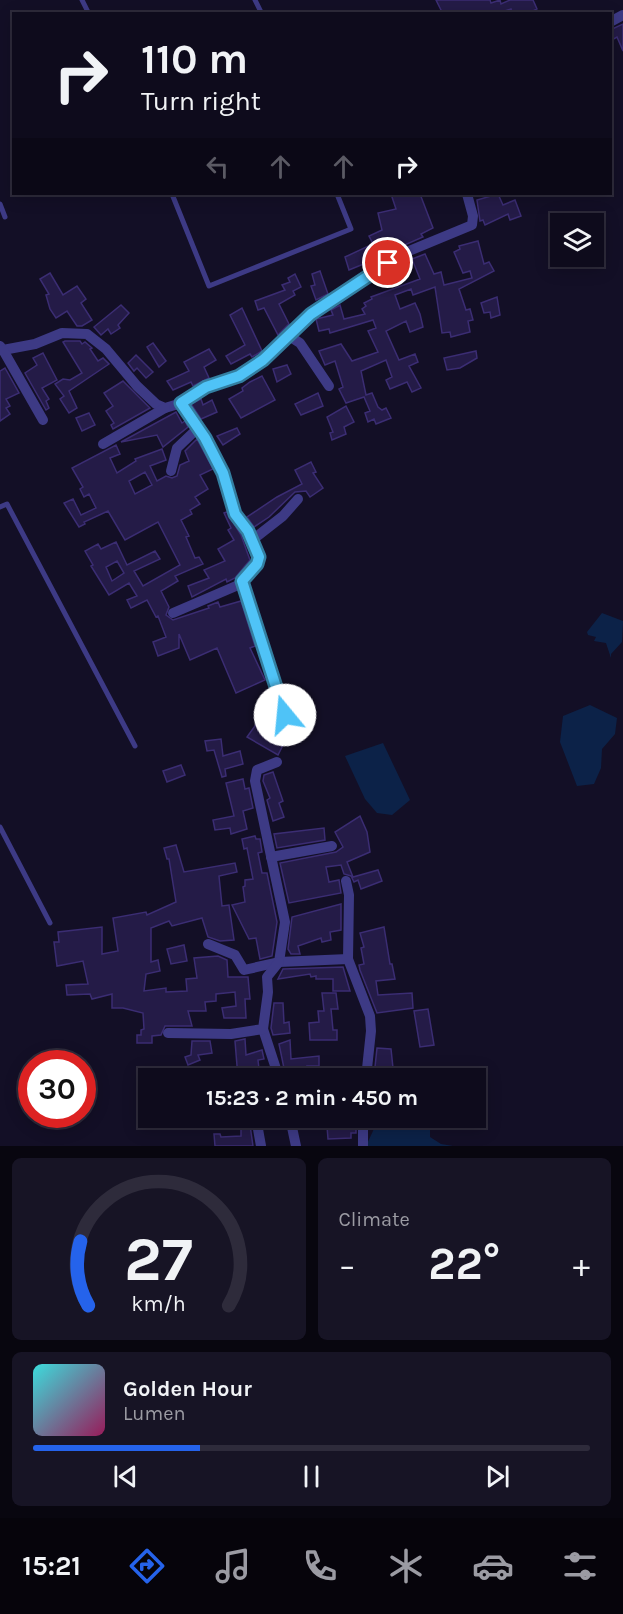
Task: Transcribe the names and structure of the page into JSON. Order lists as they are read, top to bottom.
{
  "page": {
    "turn": ["110 m", "Turn right"],
    "limit": "30",
    "trip": "15:23 · 2 min · 450 m",
    "tile": "Climate",
    "heat": ["−", "22°", "+"],
    "song": ["Golden Hour", "Lumen"],
    "tabs": "15:21",
    "gauge": ["27", "km/h"]
  }
}
